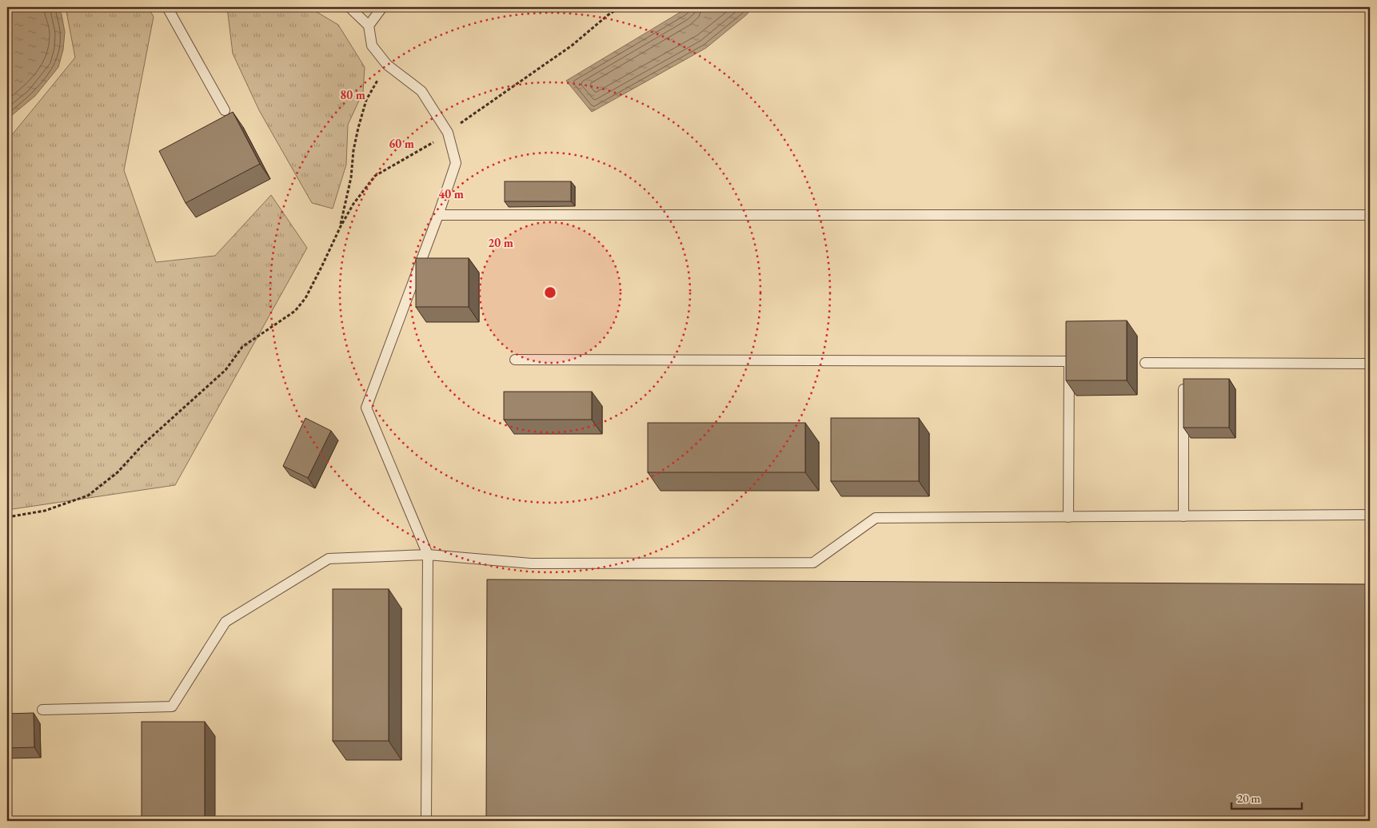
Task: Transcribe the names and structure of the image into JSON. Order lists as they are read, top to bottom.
{
  "scale_bar": "20 m",
  "rings": [
    "80 m",
    "60 m",
    "40 m",
    "20 m"
  ]
}
